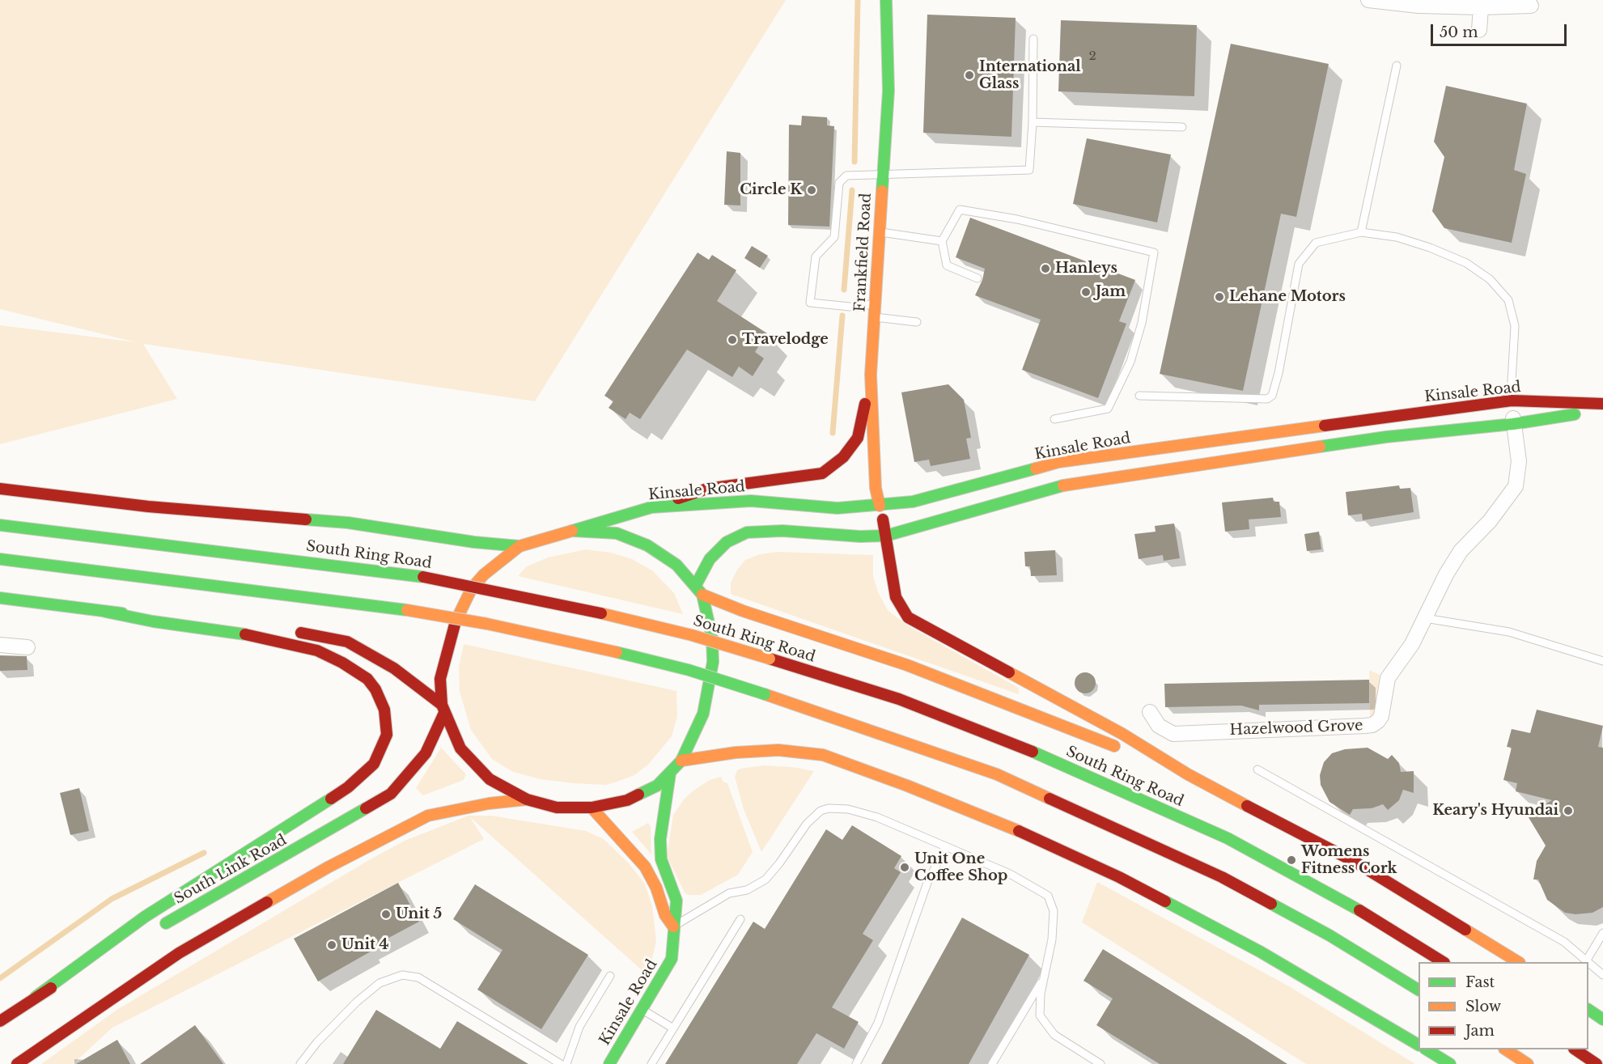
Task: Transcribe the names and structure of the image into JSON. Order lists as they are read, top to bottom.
{
  "streets": {
    "main road": [
      "Frankfield Road",
      "Kinsale Road",
      "South Ring Road",
      "South Link Road"
    ],
    "street": ["Hazelwood Grove"]
  },
  "crossings": [
    ["Frankfield Road", "Kinsale Road"],
    ["Kinsale Road", "Hazelwood Grove"]
  ],
  "places": [
    "International Glass",
    "Circle K",
    "Hanleys",
    "Jam",
    "Lehane Motors",
    "Travelodge",
    "Keary's Hyundai",
    "Womens Fitness Cork",
    "Unit One Coffee Shop",
    "Unit 5",
    "Unit 4"
  ],
  "house_numbers": ["2"],
  "legend": ["Fast", "Slow", "Jam"],
  "scale_bar": "50 m"
}
